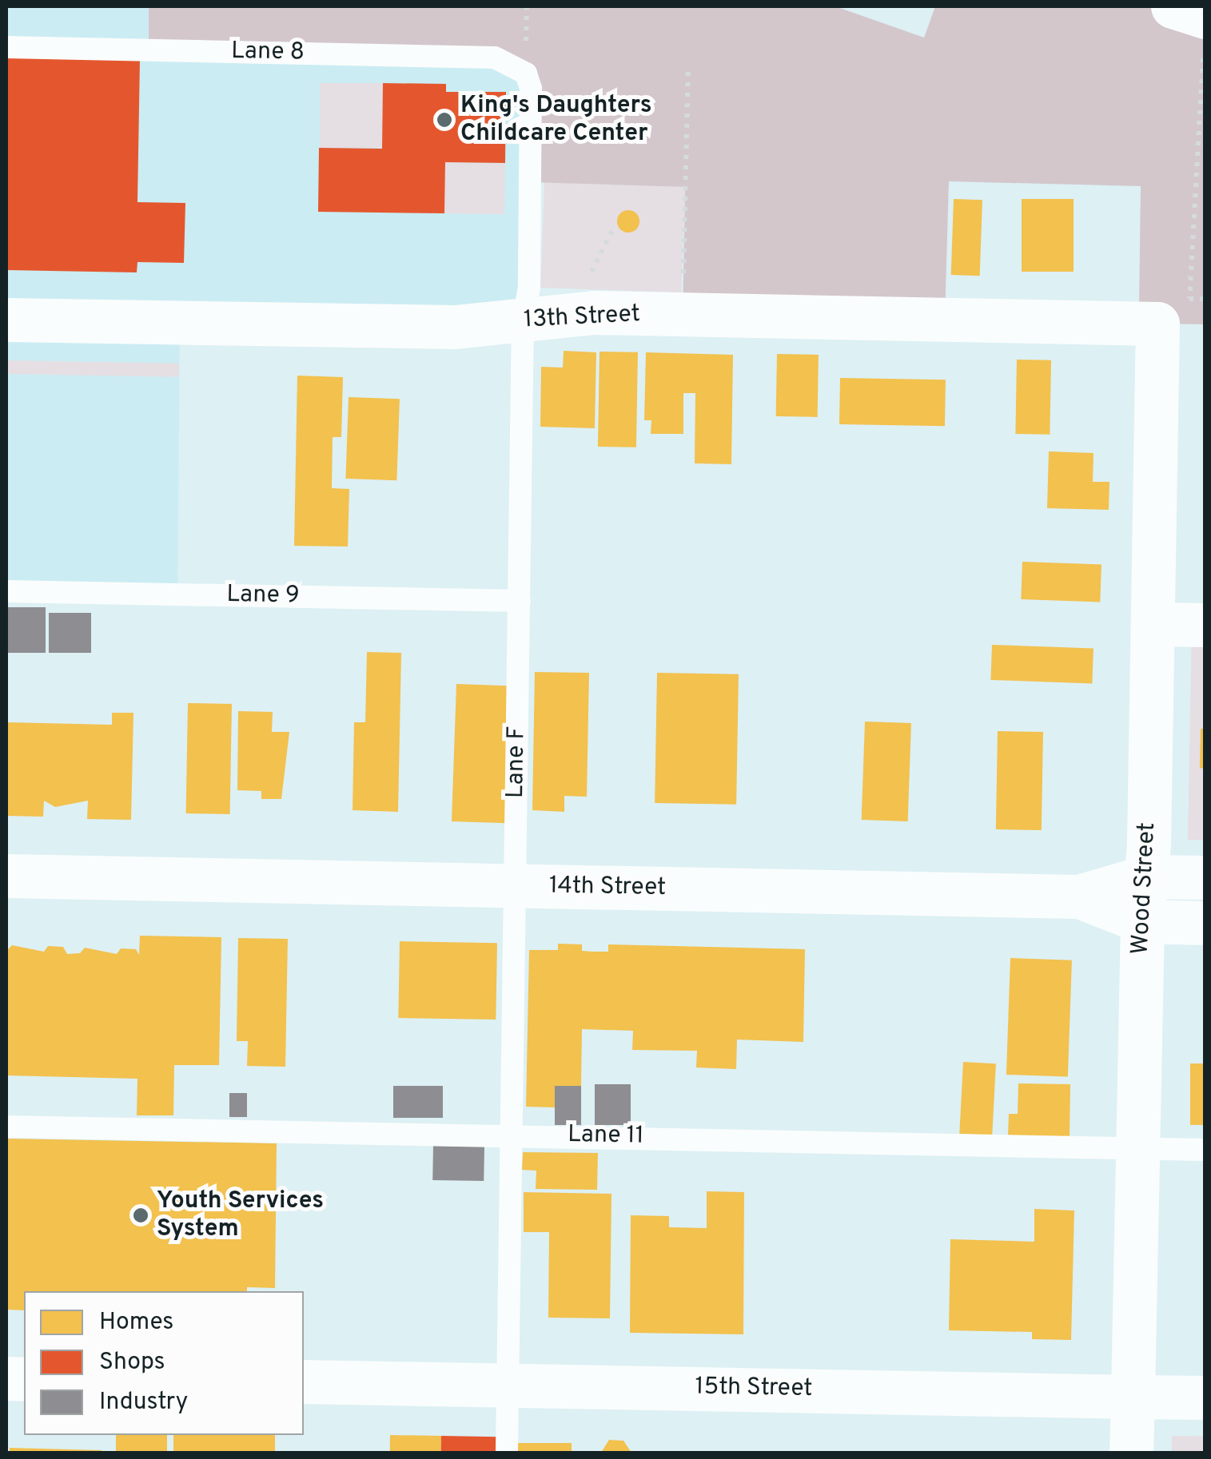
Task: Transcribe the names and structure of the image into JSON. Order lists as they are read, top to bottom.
{
  "streets": {
    "street": [
      "13th Street",
      "14th Street",
      "Wood Street",
      "15th Street"
    ],
    "lane": [
      "Lane 8",
      "Lane 9",
      "Lane F",
      "Lane 11"
    ]
  },
  "crossings": [
    ["Lane 8", "Lane F"],
    ["13th Street", "Lane F"],
    ["13th Street", "Wood Street"],
    ["Lane 9", "Lane F"],
    ["Lane F", "14th Street"],
    ["Lane F", "Lane 11"],
    ["Lane F", "15th Street"],
    ["14th Street", "Wood Street"],
    ["Wood Street", "Lane 11"],
    ["Wood Street", "15th Street"]
  ],
  "places": ["King's Daughters Childcare Center", "Youth Services System"],
  "legend": ["Homes", "Shops", "Industry"]
}
